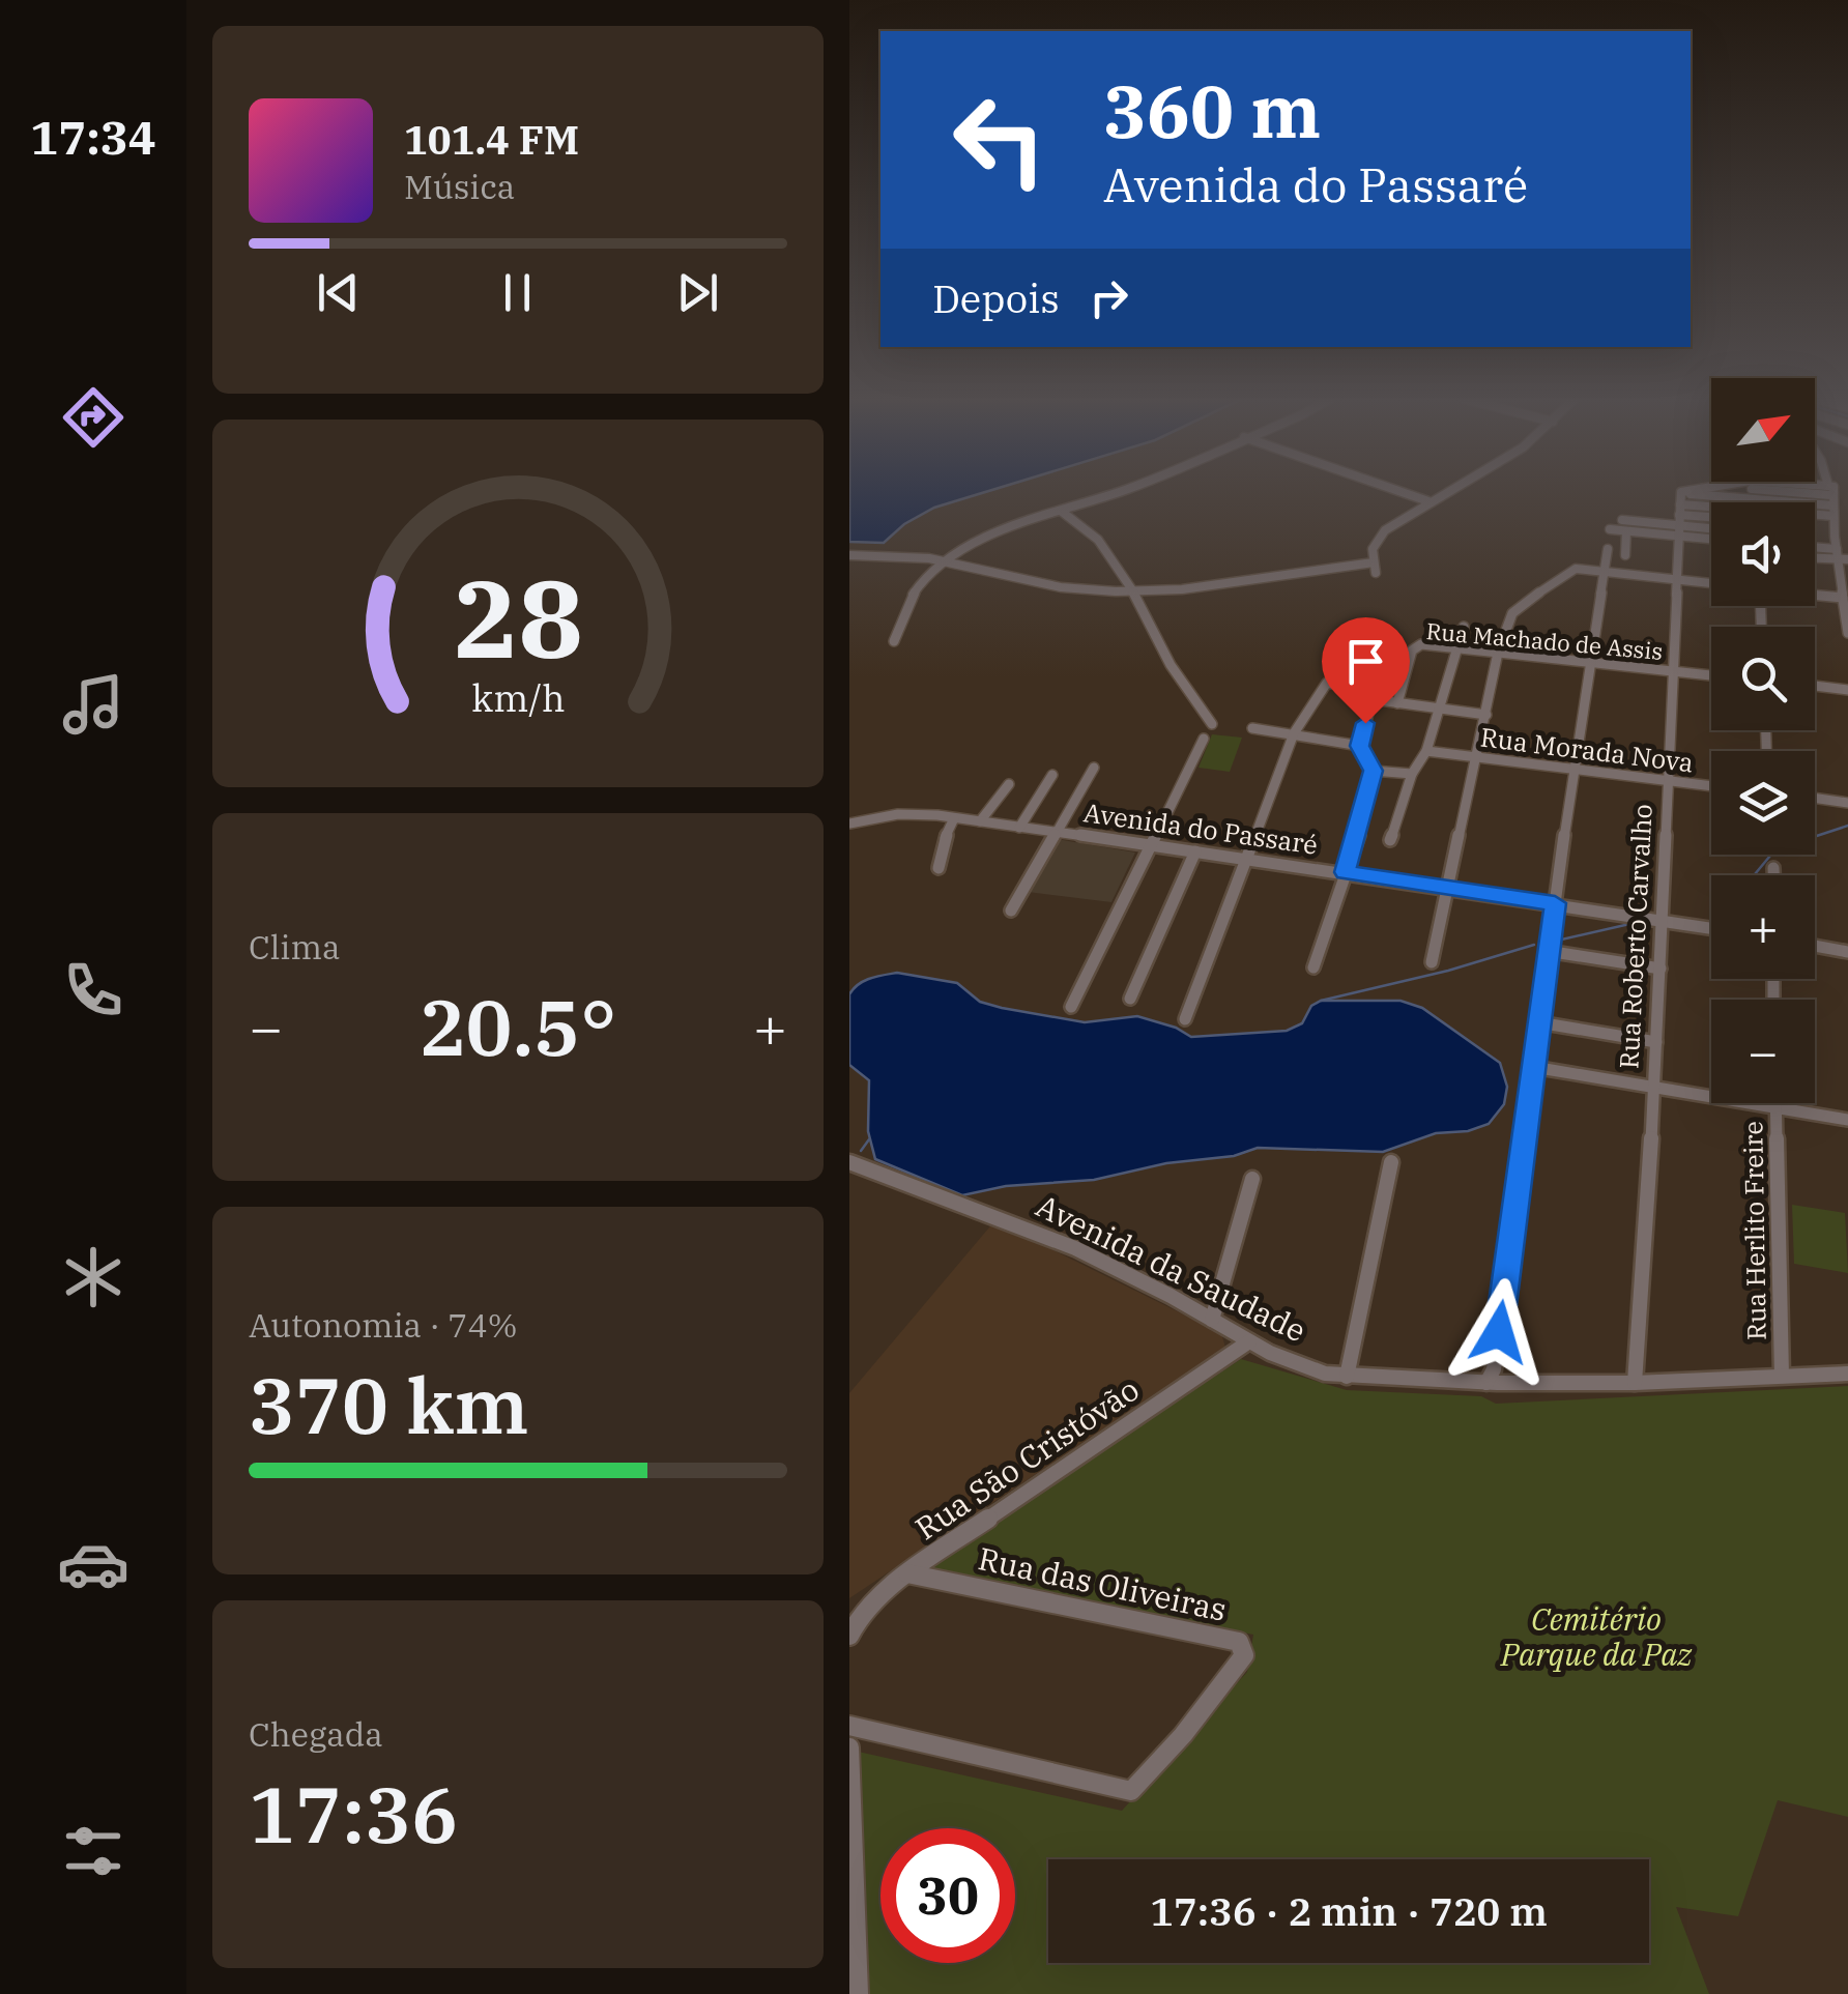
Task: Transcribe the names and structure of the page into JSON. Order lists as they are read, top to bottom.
{
  "streets": {
    "street": [
      "Rua Machado de Assis",
      "Rua Morada Nova",
      "Avenida do Passaré",
      "Rua Roberto Carvalho",
      "Rua Herlito Freire",
      "Avenida da Saudade",
      "Rua São Cristóvão",
      "Rua das Oliveiras"
    ]
  },
  "crossings": [
    ["Rua Machado de Assis", "Rua Morada Nova"],
    ["Rua Machado de Assis", "Rua Roberto Carvalho"],
    ["Rua Morada Nova", "Rua Roberto Carvalho"],
    ["Avenida do Passaré", "Rua Roberto Carvalho"],
    ["Rua Roberto Carvalho", "Avenida da Saudade"],
    ["Rua Herlito Freire", "Avenida da Saudade"],
    ["Avenida da Saudade", "Rua São Cristóvão"],
    ["Rua São Cristóvão", "Rua das Oliveiras"]
  ],
  "parks": ["Cemitério Parque da Paz"],
  "north": "top right",
  "page": {
    "tabs": "17:34",
    "turn": ["360 m", "Avenida do Passaré"],
    "song": ["101.4 FM", "Música"],
    "then": "Depois",
    "map_buttons": ["+", "−"],
    "tile": [
      "Clima",
      ["Autonomia · 74%", "370 km"],
      ["Chegada", "17:36"]
    ],
    "heat": ["−", "20.5°", "+"],
    "limit": "30",
    "trip": "17:36 · 2 min · 720 m",
    "gauge": ["28", "km/h"]
  }
}
